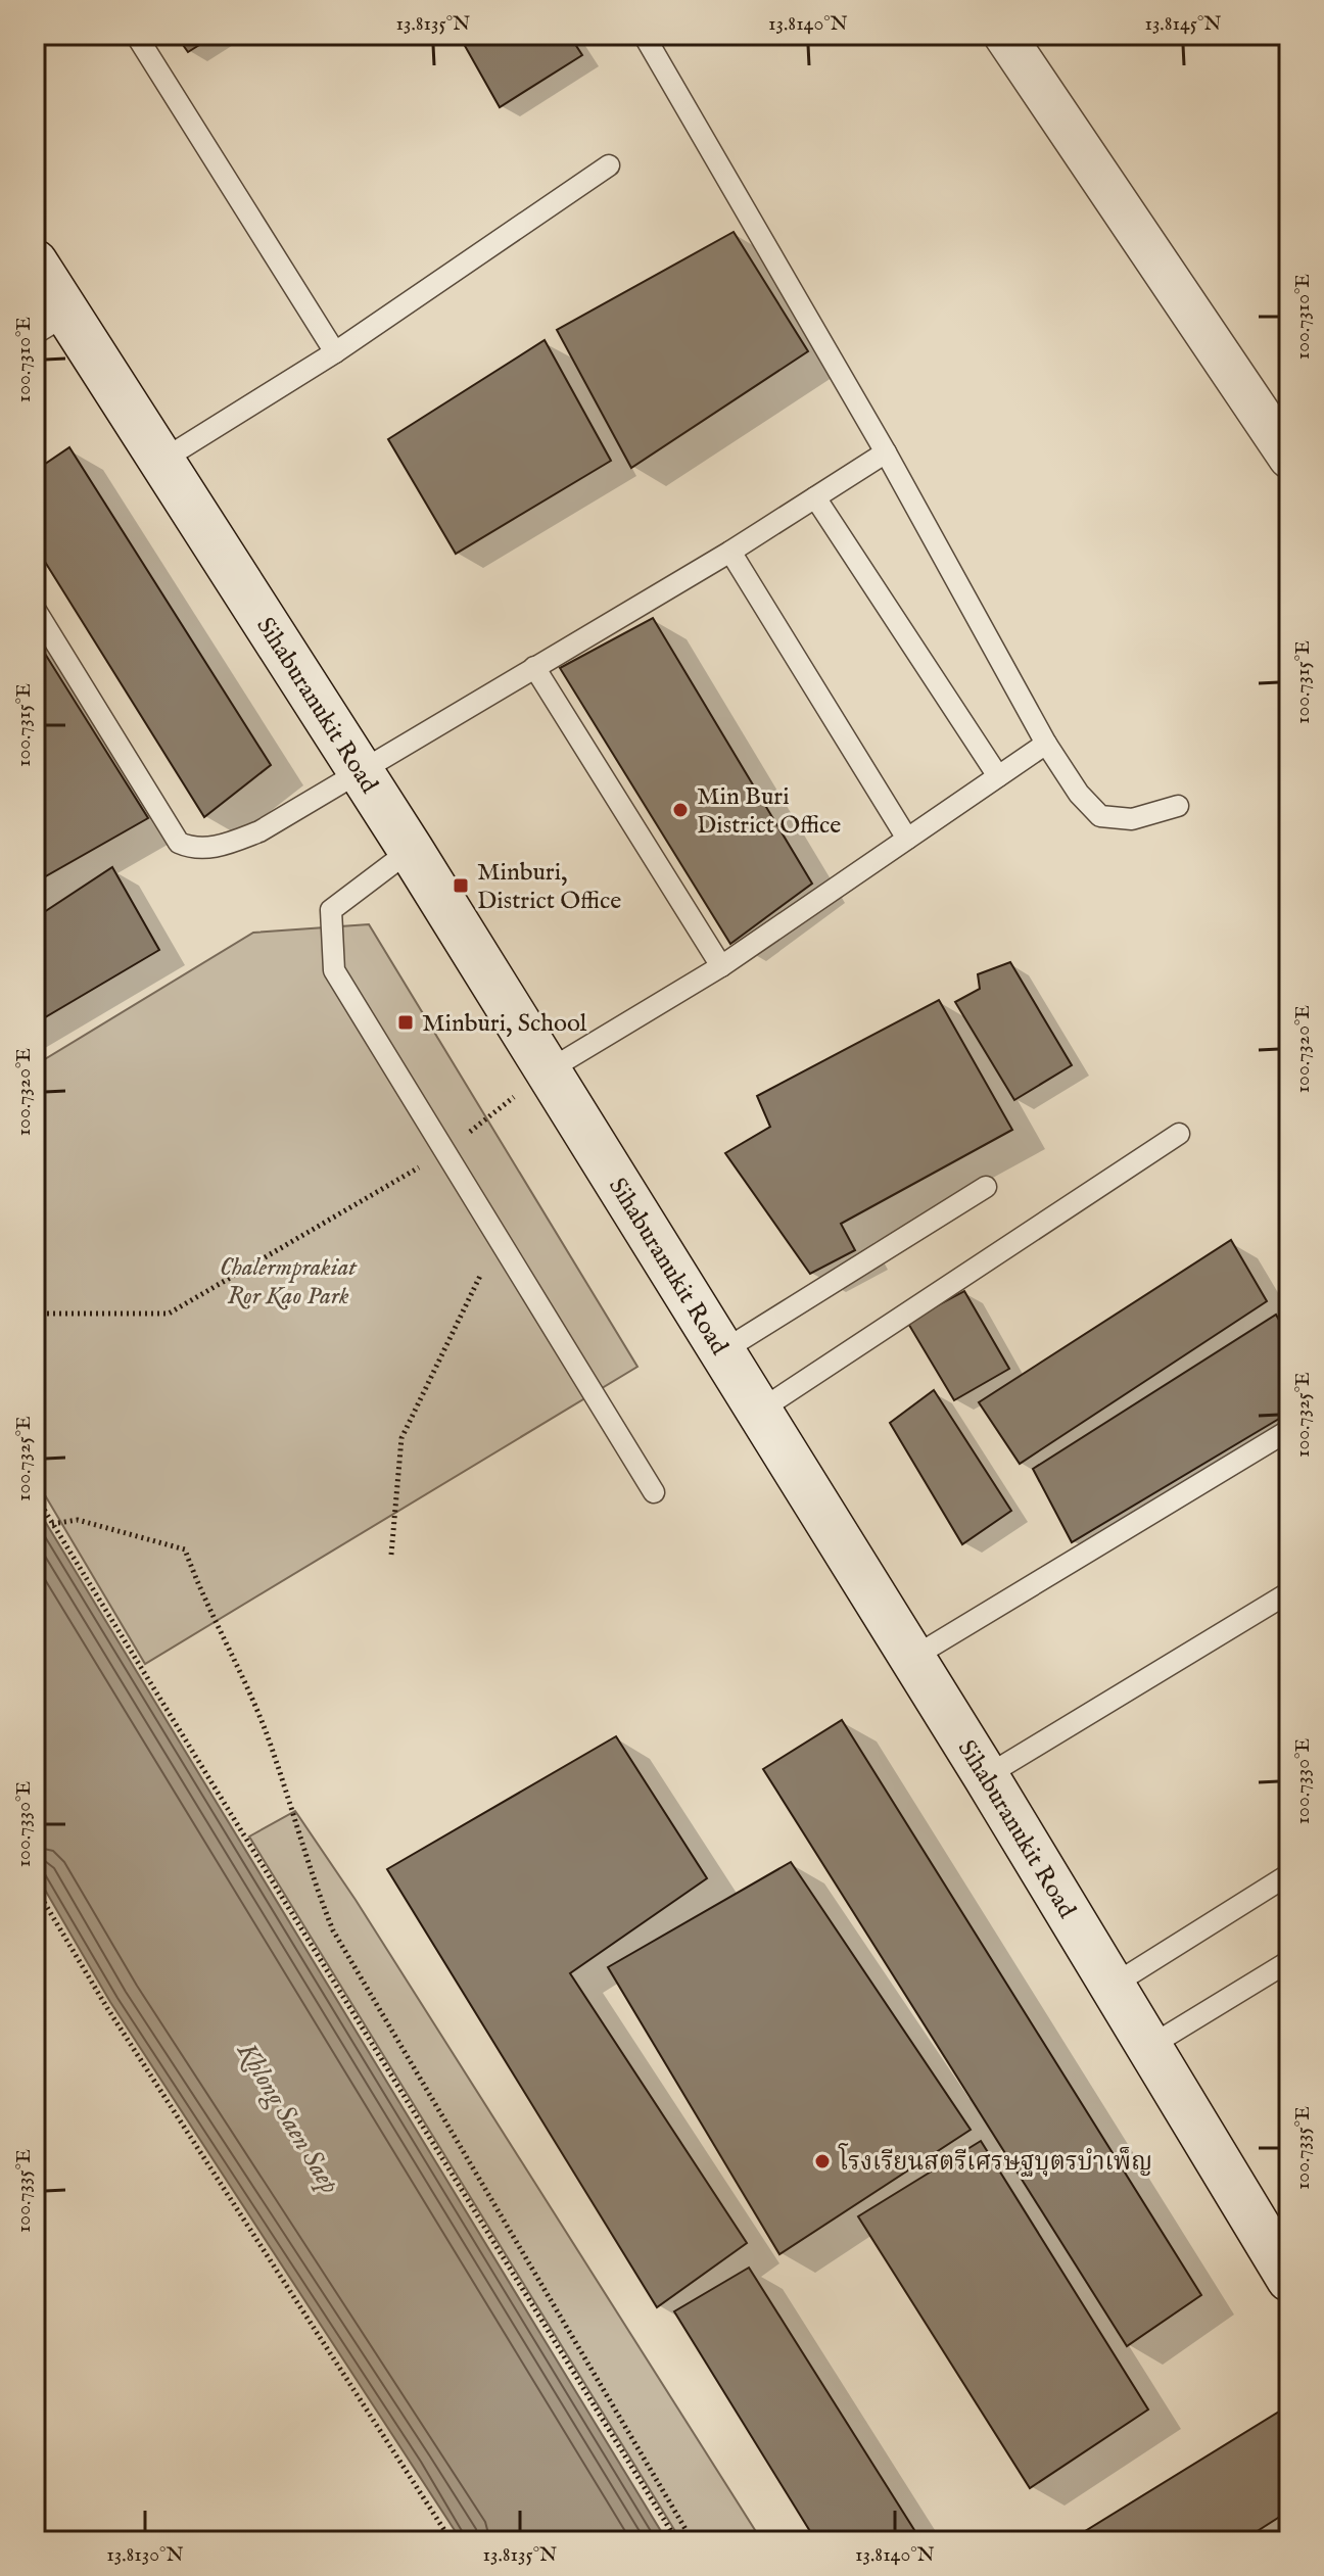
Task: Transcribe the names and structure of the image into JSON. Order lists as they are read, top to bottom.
{
  "streets": {
    "main road": ["Sihaburanukit Road"]
  },
  "water": ["Khlong Saen Saep"],
  "parks": ["Chalermprakiat Ror Kao Park"],
  "places": {
    "other": ["Min Buri District Office", "โรงเรียนสตรีเศรษฐบุตรบำเพ็ญ"],
    "transit": ["Minburi, District Office", "Minburi, School"]
  },
  "coordinates": [
    "13.8135°N",
    "13.8140°N",
    "13.8145°N",
    "100.7310°E",
    "100.7315°E",
    "100.7320°E",
    "100.7325°E",
    "100.7330°E",
    "100.7335°E",
    "13.8130°N"
  ]
}
